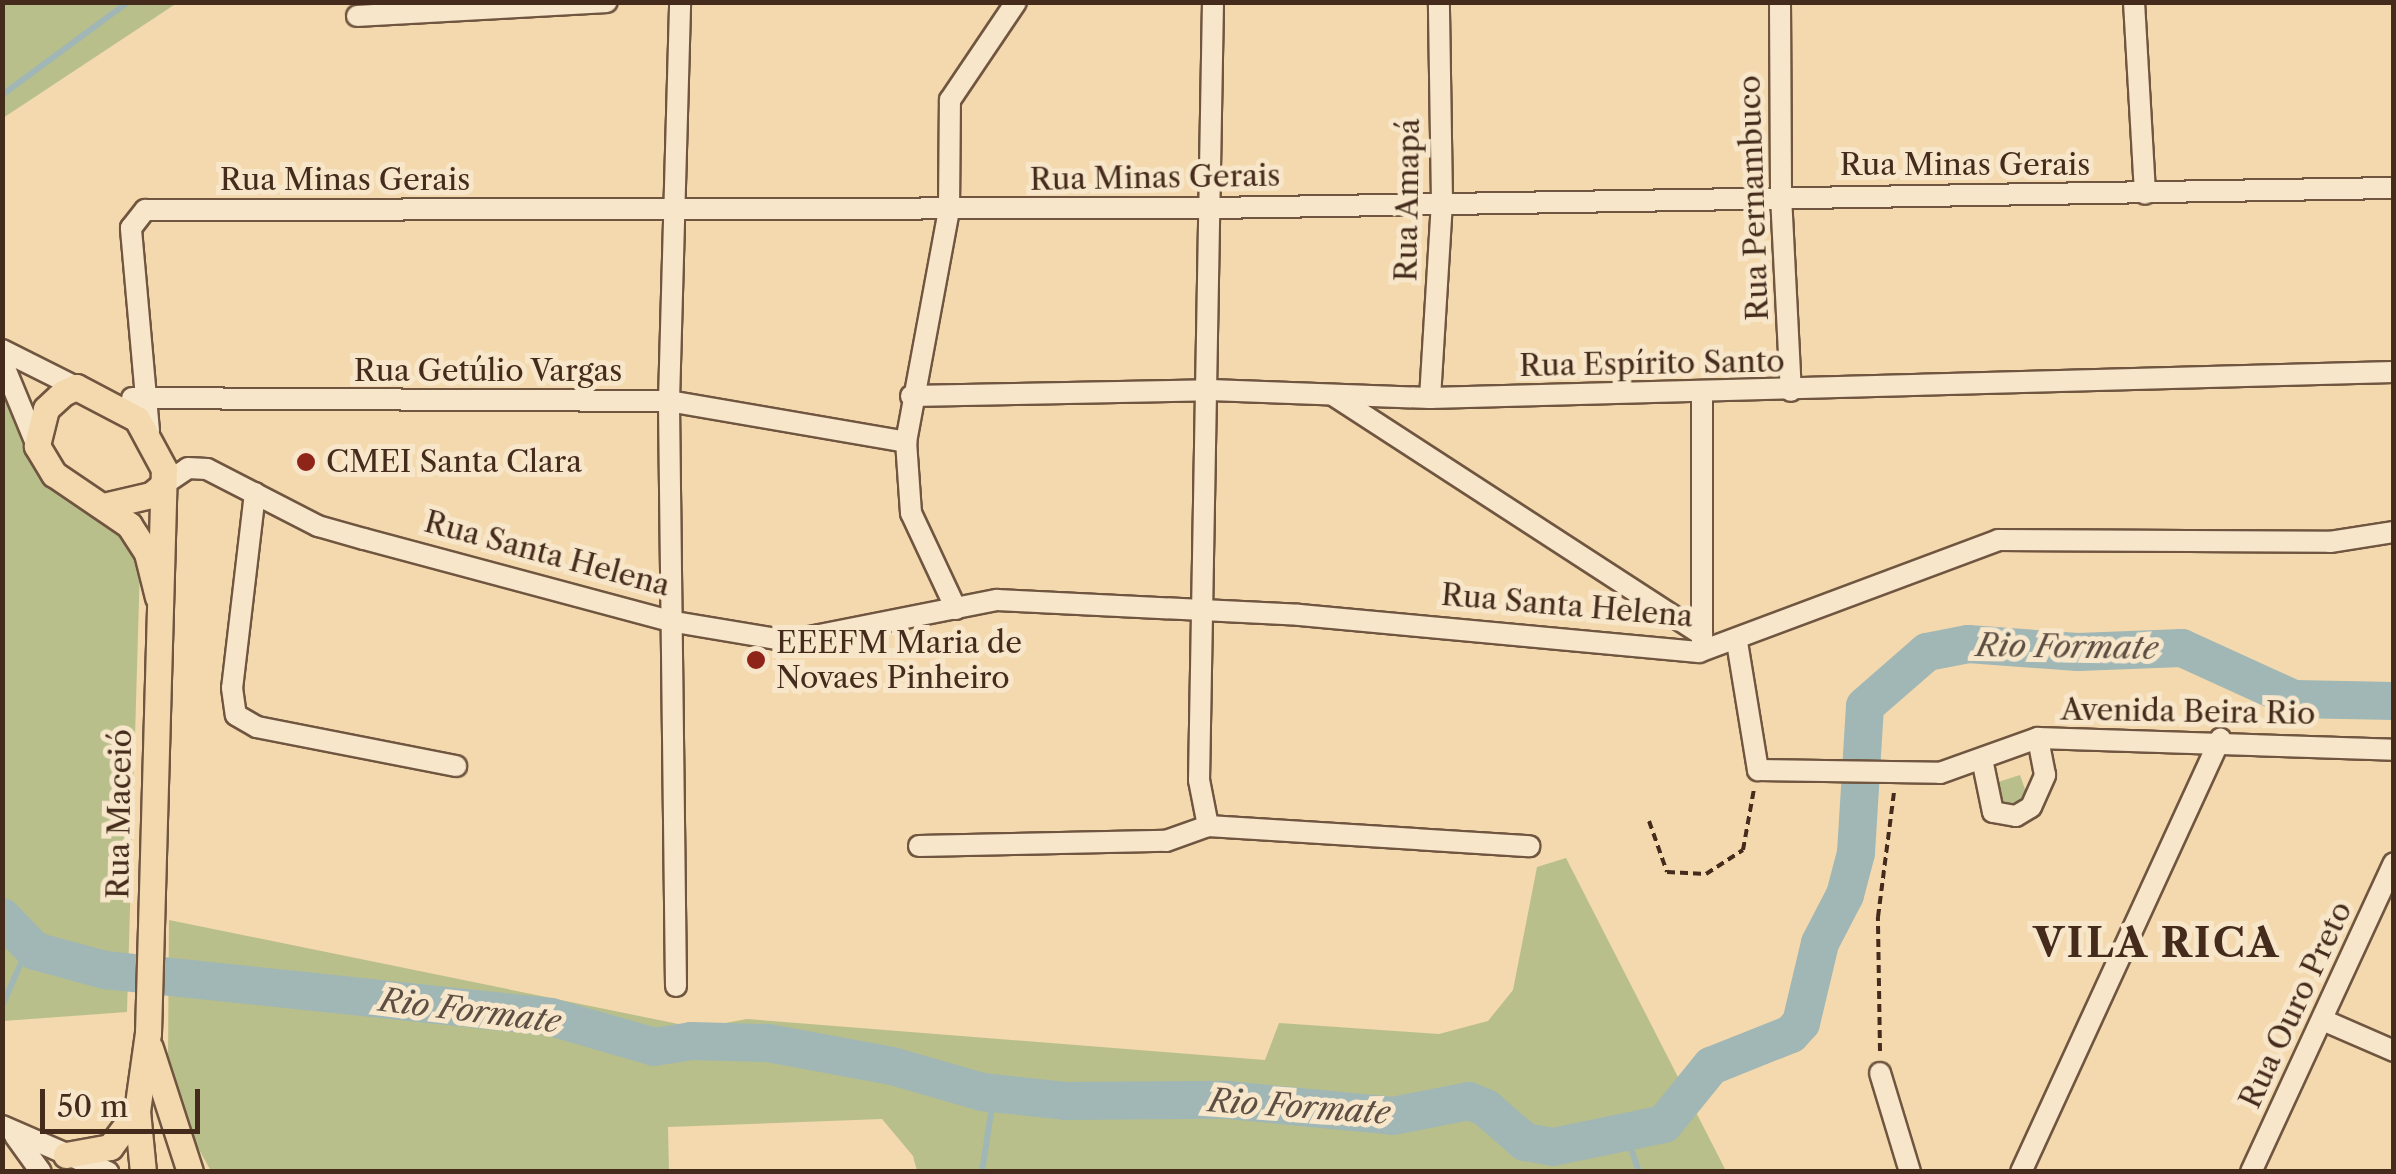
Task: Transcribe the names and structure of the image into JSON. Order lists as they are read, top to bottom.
{
  "streets": {
    "main road": ["Rua Santa Helena", "Rua Maceió"],
    "street": [
      "Rua Minas Gerais",
      "Rua Pernambuco",
      "Rua Amapá",
      "Rua Espírito Santo",
      "Rua Getúlio Vargas",
      "Avenida Beira Rio",
      "Rua Ouro Preto"
    ]
  },
  "crossings": [
    ["Rua Minas Gerais", "Rua Pernambuco"],
    ["Rua Minas Gerais", "Rua Amapá"],
    ["Rua Minas Gerais", "Rua Getúlio Vargas"],
    ["Rua Minas Gerais", "Rua Santa Helena"],
    ["Rua Minas Gerais", "Rua Maceió"],
    ["Rua Pernambuco", "Rua Espírito Santo"],
    ["Rua Amapá", "Rua Espírito Santo"],
    ["Rua Getúlio Vargas", "Rua Santa Helena"],
    ["Rua Getúlio Vargas", "Rua Maceió"],
    ["Rua Santa Helena", "Rua Maceió"]
  ],
  "districts": ["VILA RICA"],
  "water": ["Rio Formate"],
  "places": ["CMEI Santa Clara", "EEEFM Maria de Novaes Pinheiro"],
  "scale_bar": "50 m"
}
